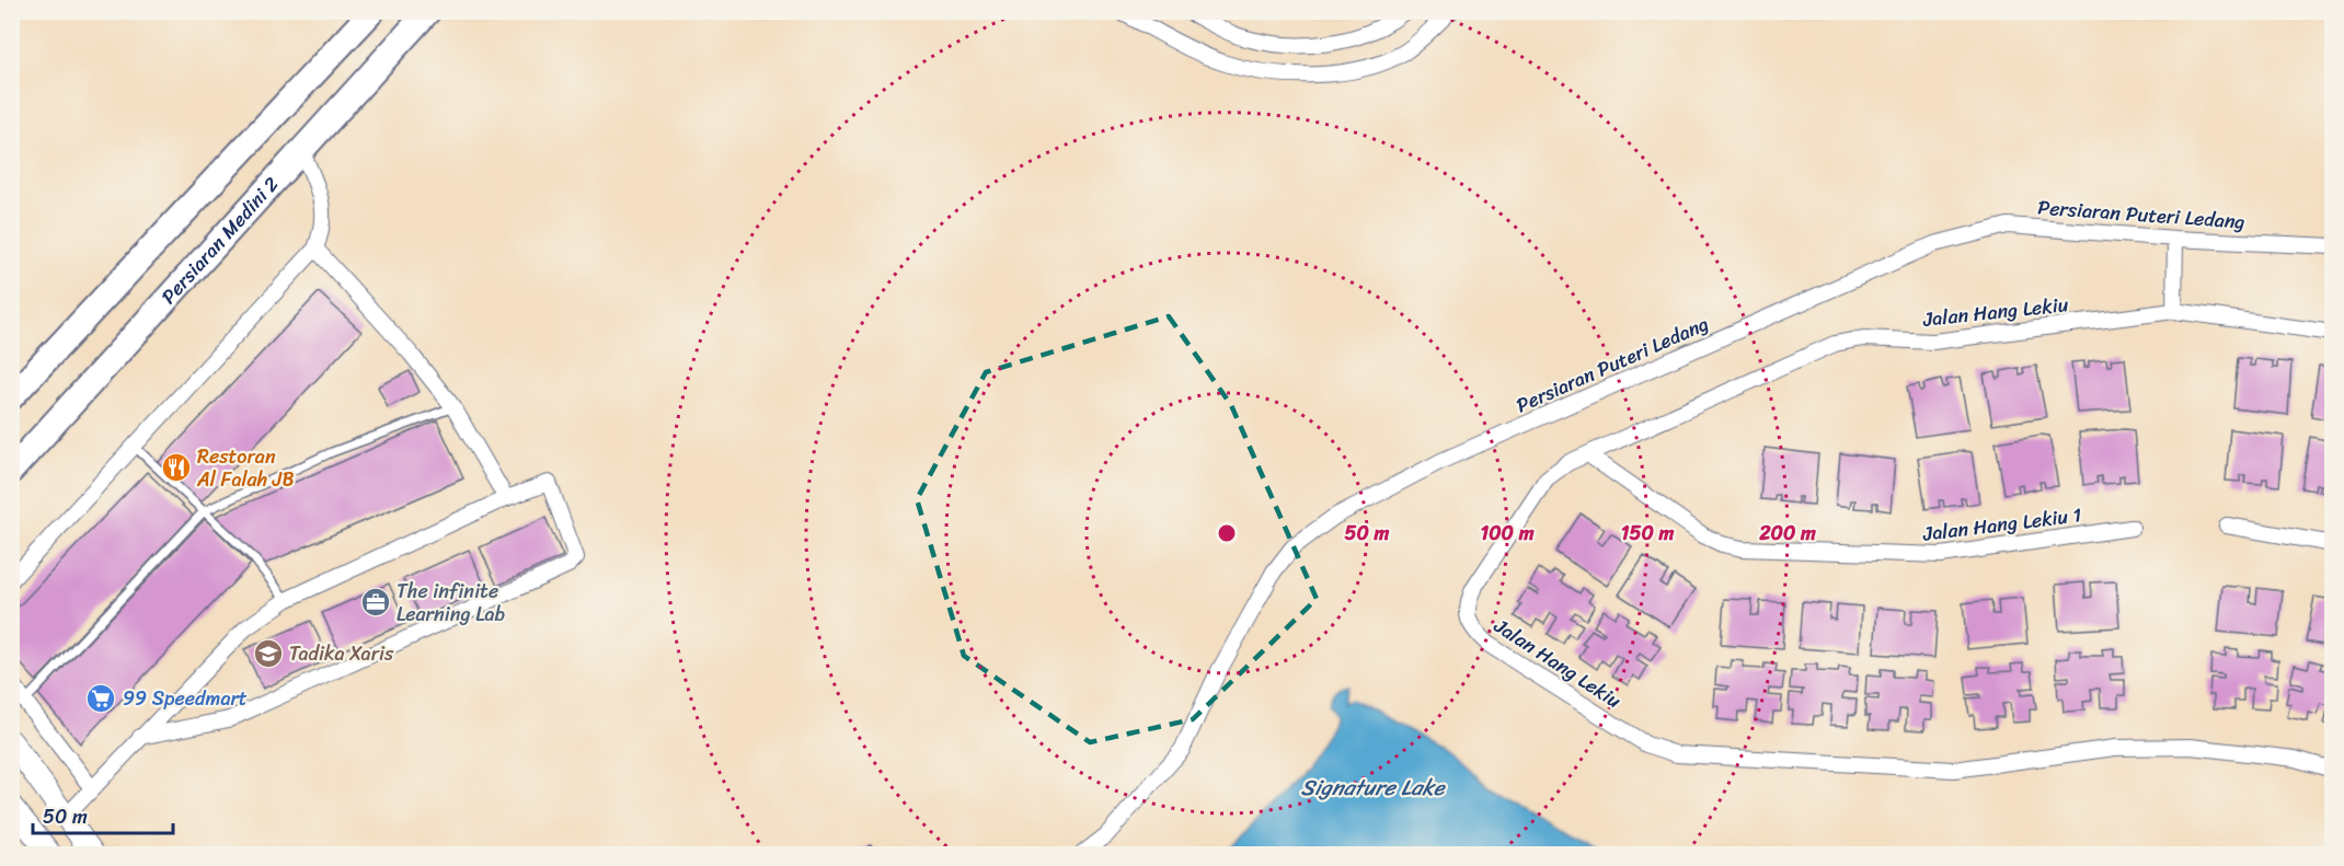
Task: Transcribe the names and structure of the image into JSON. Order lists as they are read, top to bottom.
{
  "streets": {
    "main road": ["Persiaran Medini 2"],
    "street": ["Persiaran Puteri Ledang", "Jalan Hang Lekiu", "Jalan Hang Lekiu 1"]
  },
  "crossings": [
    ["Jalan Hang Lekiu", "Jalan Hang Lekiu 1"]
  ],
  "water": ["Signature Lake"],
  "places": {
    "restaurant": ["Restoran Al Falah JB"],
    "office": ["The infinite Learning Lab"],
    "school or university": ["Tadika Xaris"],
    "supermarket": ["99 Speedmart"]
  },
  "scale_bar": "50 m",
  "rings": [
    "50 m",
    "100 m",
    "150 m",
    "200 m"
  ]
}
